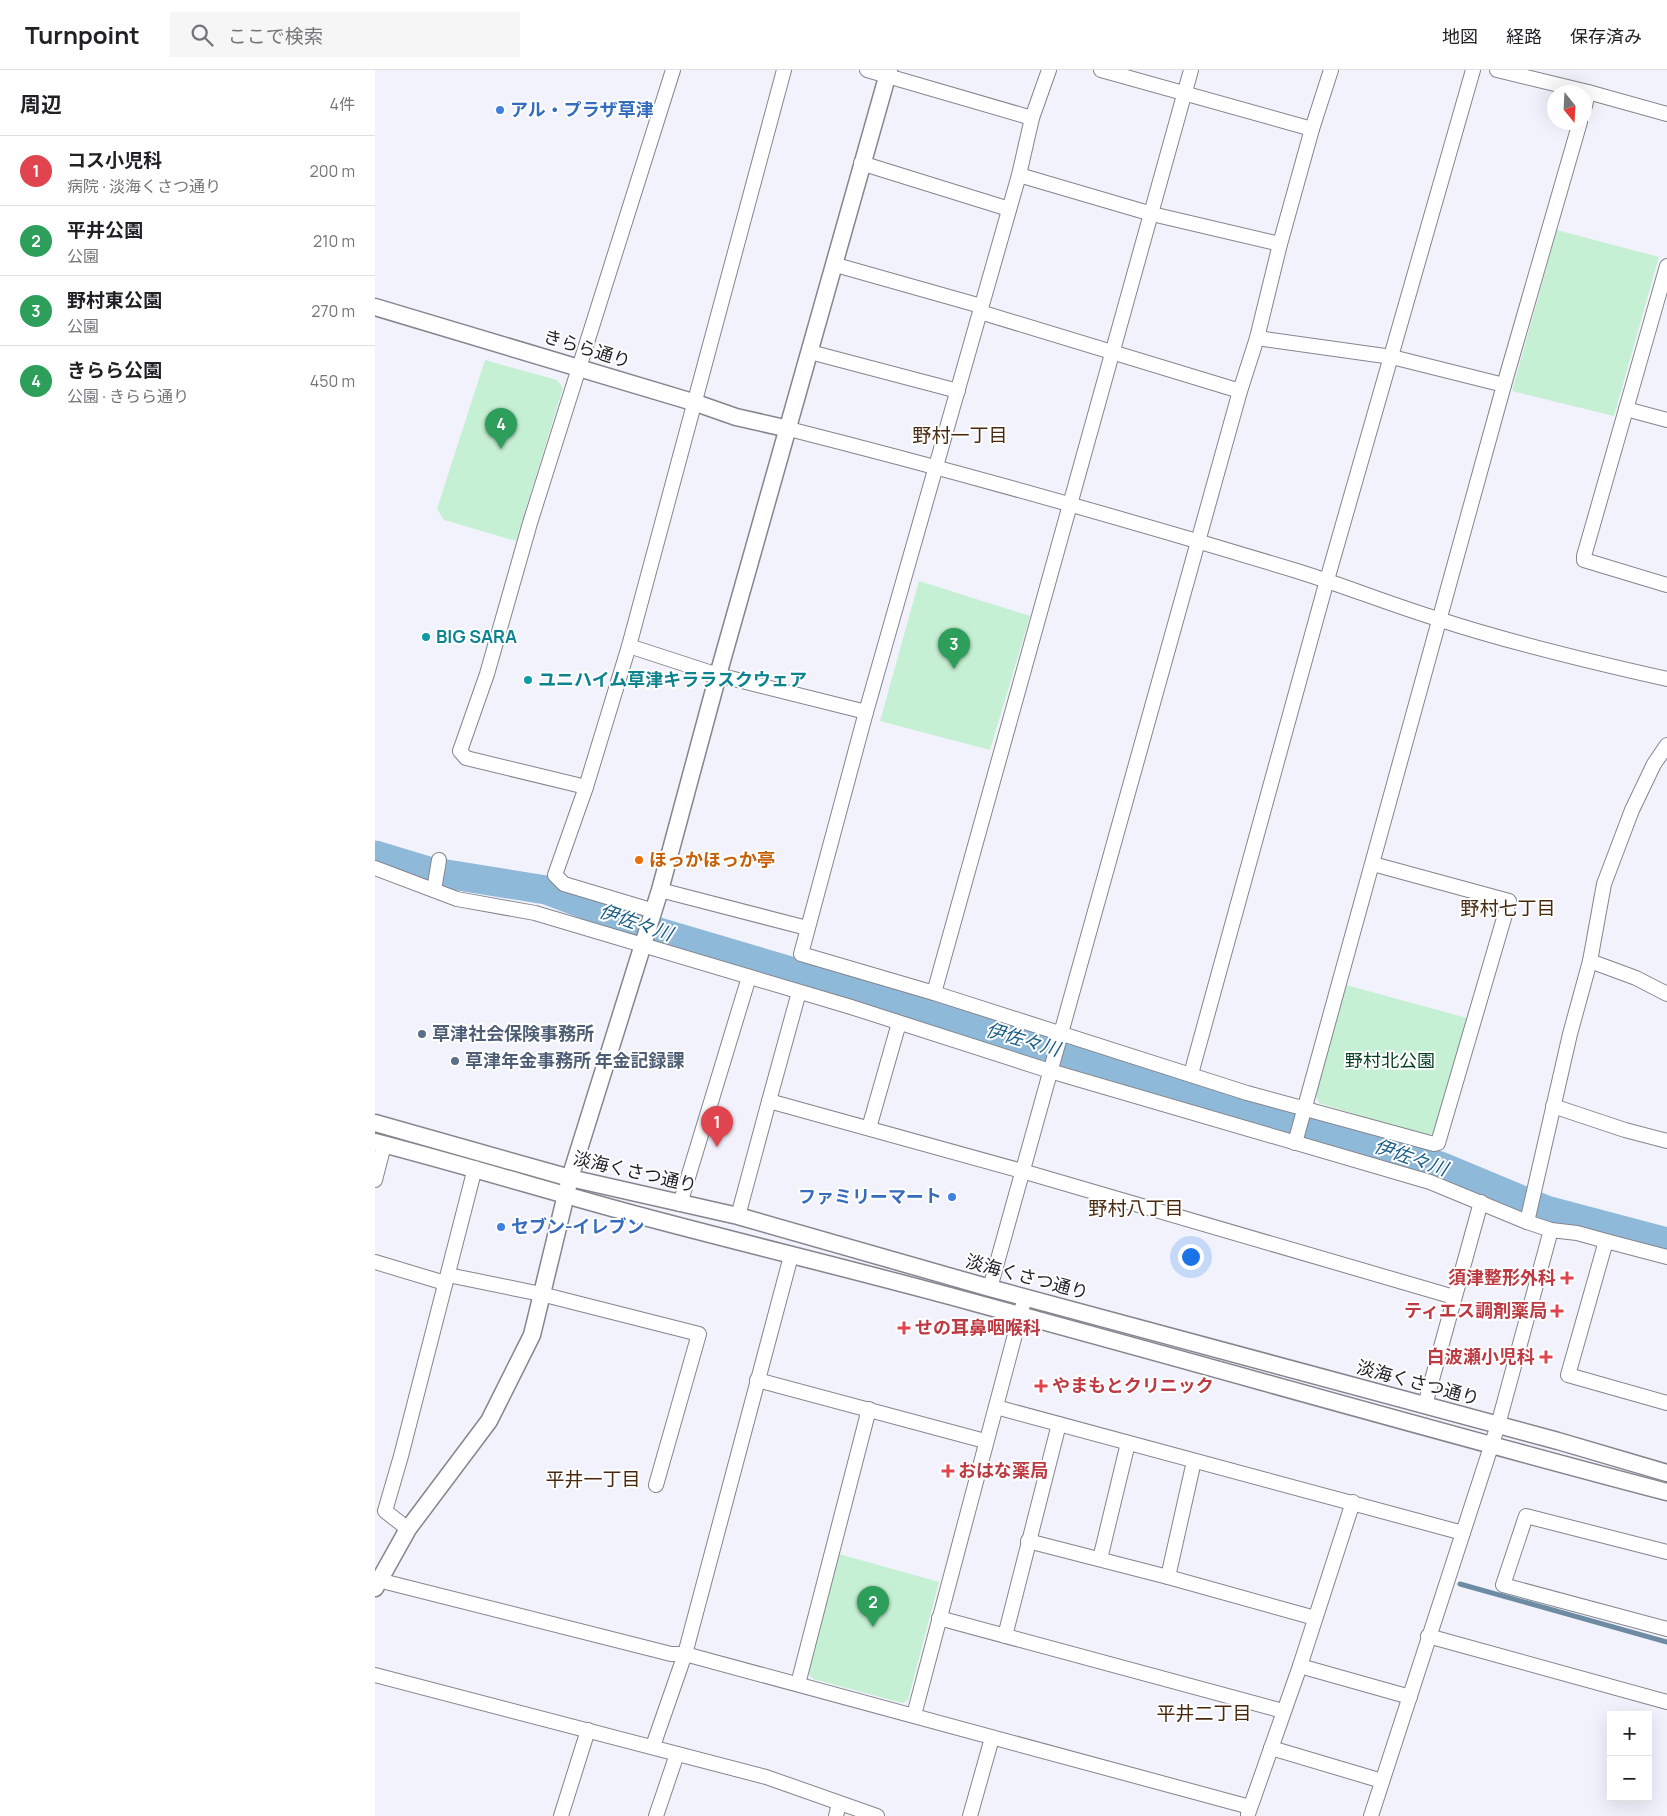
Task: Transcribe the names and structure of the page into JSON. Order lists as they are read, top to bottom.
{
  "streets": {
    "street": ["きらら通り", "淡海くさつ通り"]
  },
  "districts": [
    "野村一丁目",
    "野村七丁目",
    "野村八丁目",
    "平井一丁目",
    "平井二丁目"
  ],
  "water": ["伊佐々川"],
  "parks": ["野村北公園"],
  "places": {
    "other": [
      "アル・プラザ草津",
      "BIG SARA",
      "ユニハイム草津キララスクウェア",
      "ほっかほっか亭",
      "草津社会保険事務所",
      "草津年金事務所 年金記録課",
      "ファミリーマート",
      "セブン-イレブン"
    ],
    "health": [
      "須津整形外科",
      "ティエス調剤薬局",
      "せの耳鼻咽喉科",
      "白波瀬小児科",
      "やまもとクリニック",
      "おはな薬局"
    ]
  },
  "north": "bottom",
  "page": {
    "header": "Turnpoint",
    "search": "ここで検索",
    "nav": ["地図", "経路", "保存済み"],
    "heading": ["周辺", "4件"],
    "list": [
      {
        "mark": "1",
        "name": "コス小児科",
        "note": "病院 · 淡海くさつ通り",
        "value": "200 m"
      },
      {
        "mark": "2",
        "name": "平井公園",
        "note": "公園",
        "value": "210 m"
      },
      {
        "mark": "3",
        "name": "野村東公園",
        "note": "公園",
        "value": "270 m"
      },
      {
        "mark": "4",
        "name": "きらら公園",
        "note": "公園 · きらら通り",
        "value": "450 m"
      }
    ],
    "pins": [
      "4",
      "3",
      "1",
      "2"
    ],
    "map_buttons": ["+", "−"]
  }
}
